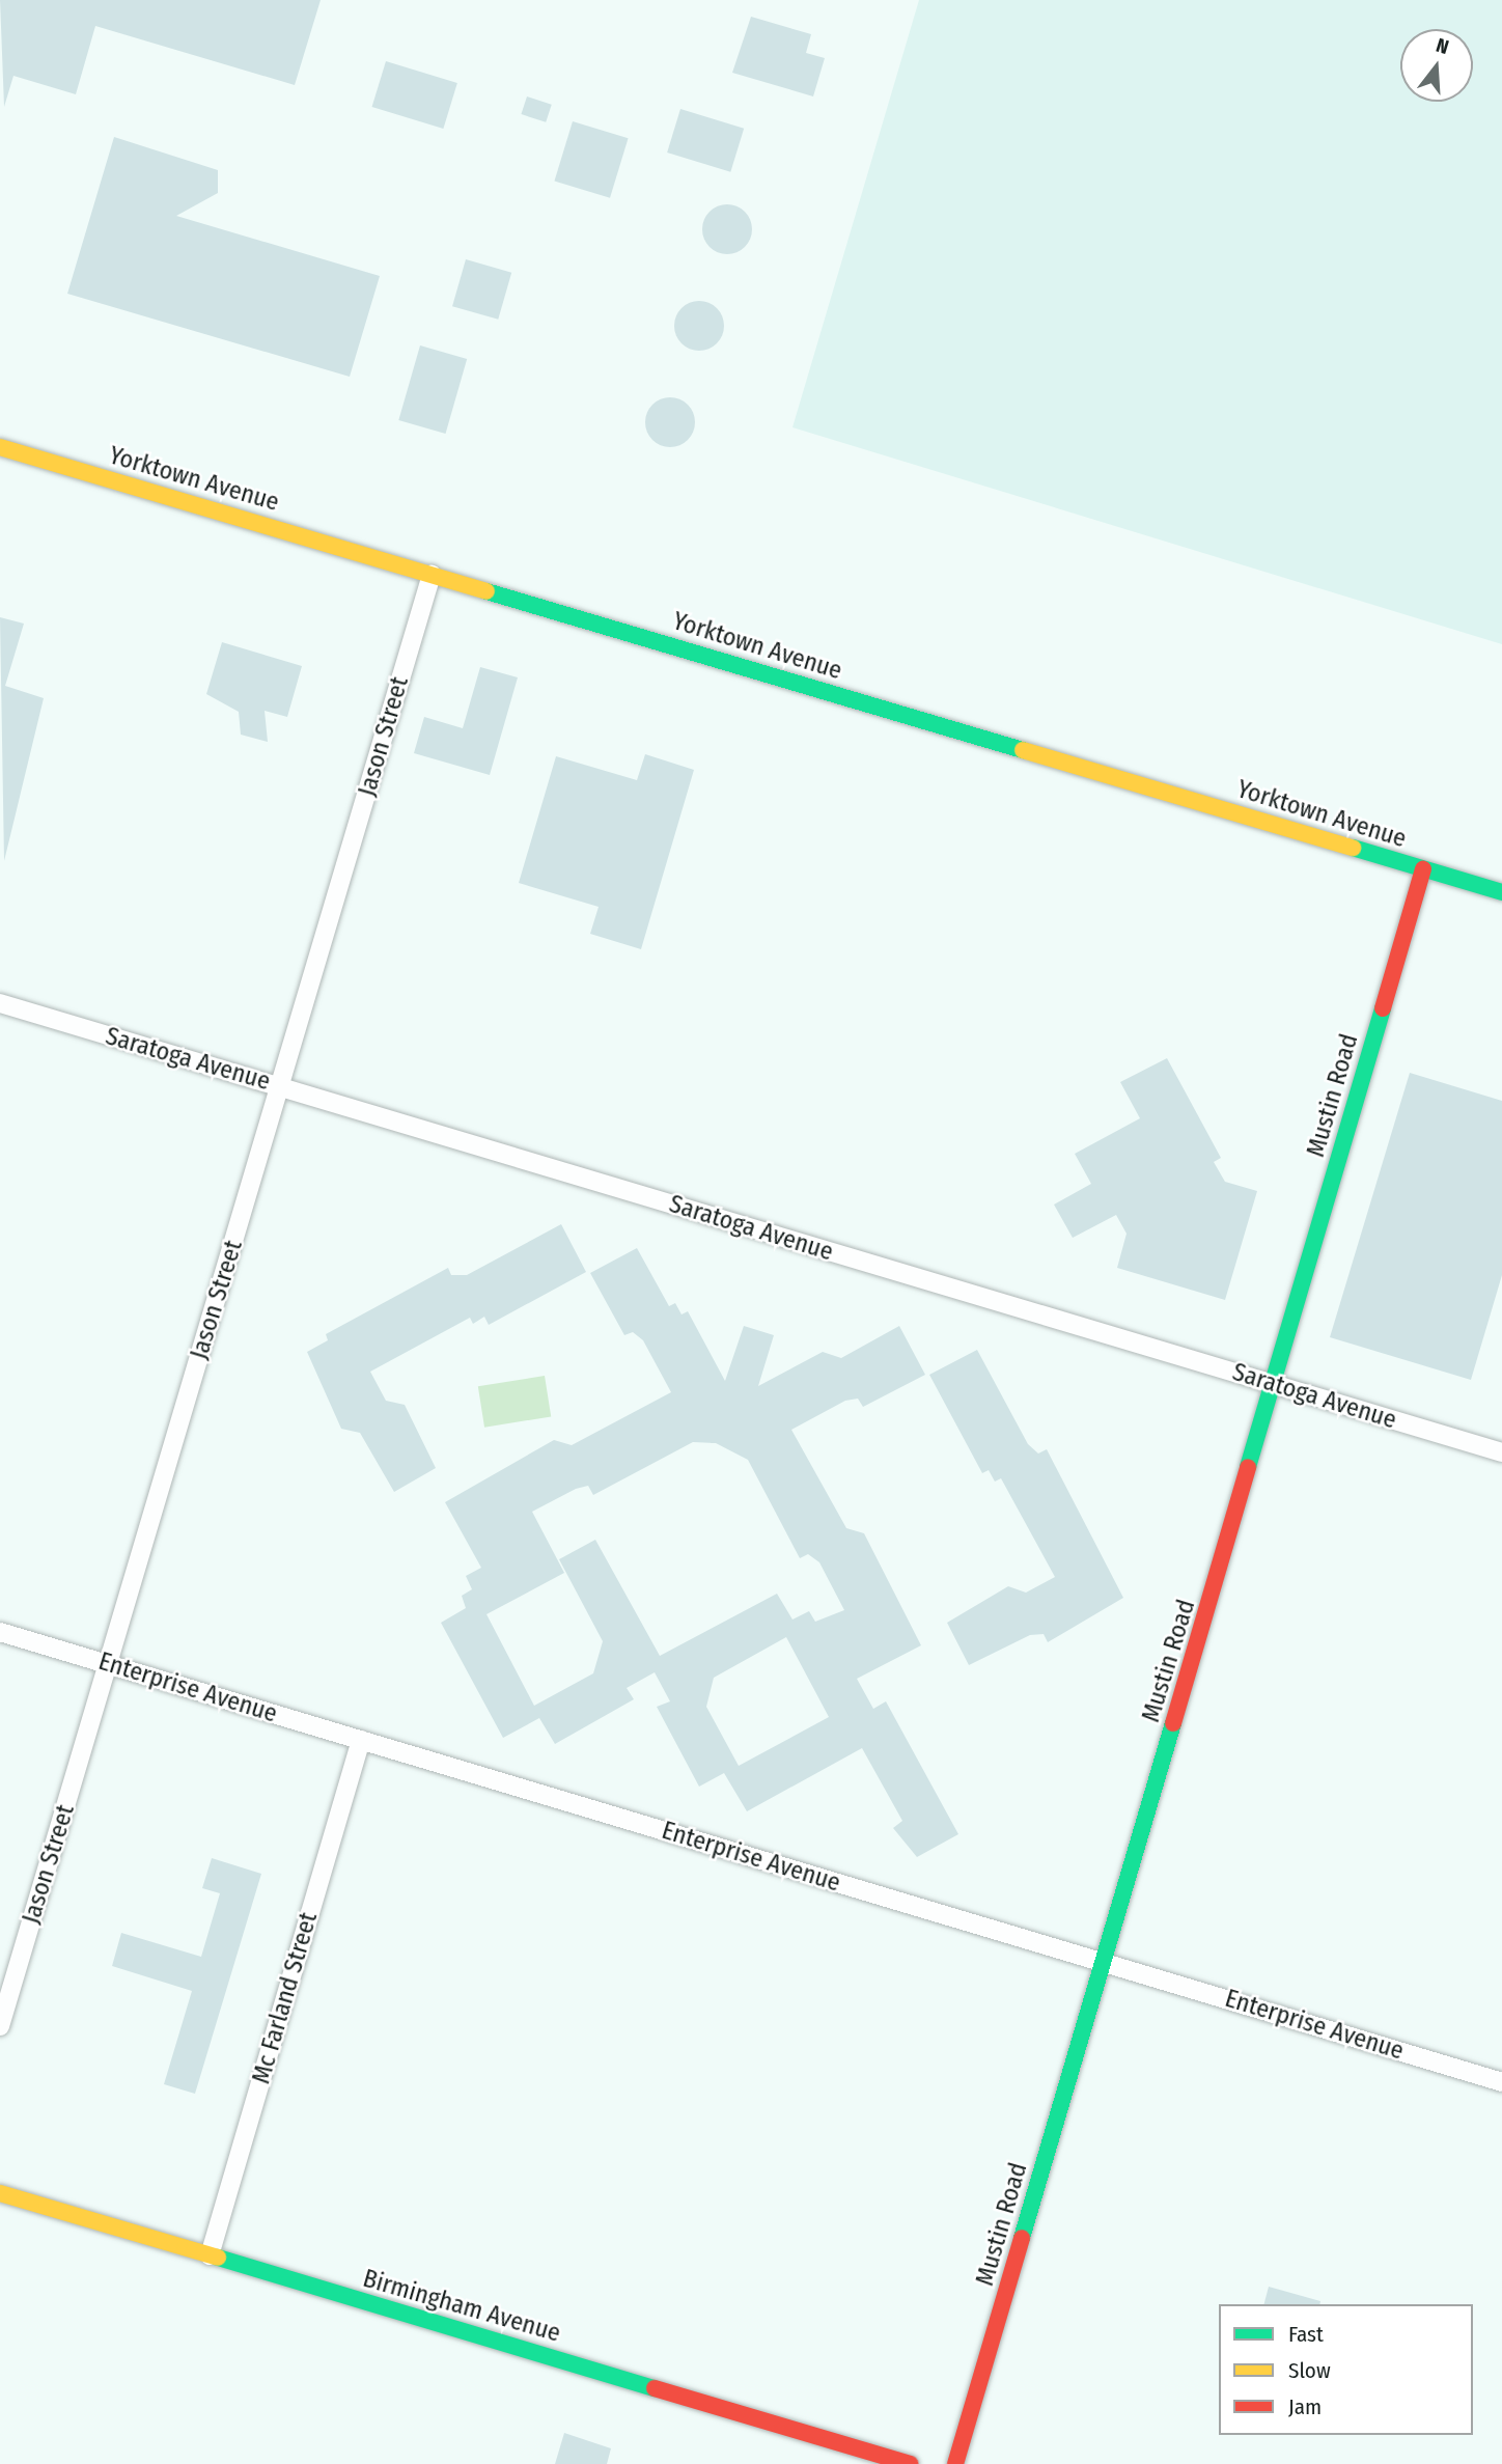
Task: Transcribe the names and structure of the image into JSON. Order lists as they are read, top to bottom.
{
  "streets": {
    "main road": ["Yorktown Avenue", "Mustin Road", "Birmingham Avenue"],
    "street": [
      "Jason Street",
      "Saratoga Avenue",
      "Enterprise Avenue",
      "Mc Farland Street"
    ]
  },
  "crossings": [
    ["Yorktown Avenue", "Jason Street"],
    ["Yorktown Avenue", "Mustin Road"],
    ["Jason Street", "Saratoga Avenue"],
    ["Jason Street", "Enterprise Avenue"],
    ["Saratoga Avenue", "Mustin Road"],
    ["Mustin Road", "Enterprise Avenue"],
    ["Enterprise Avenue", "Mc Farland Street"],
    ["Mc Farland Street", "Birmingham Avenue"]
  ],
  "legend": ["Fast", "Slow", "Jam"],
  "north": "top"
}
